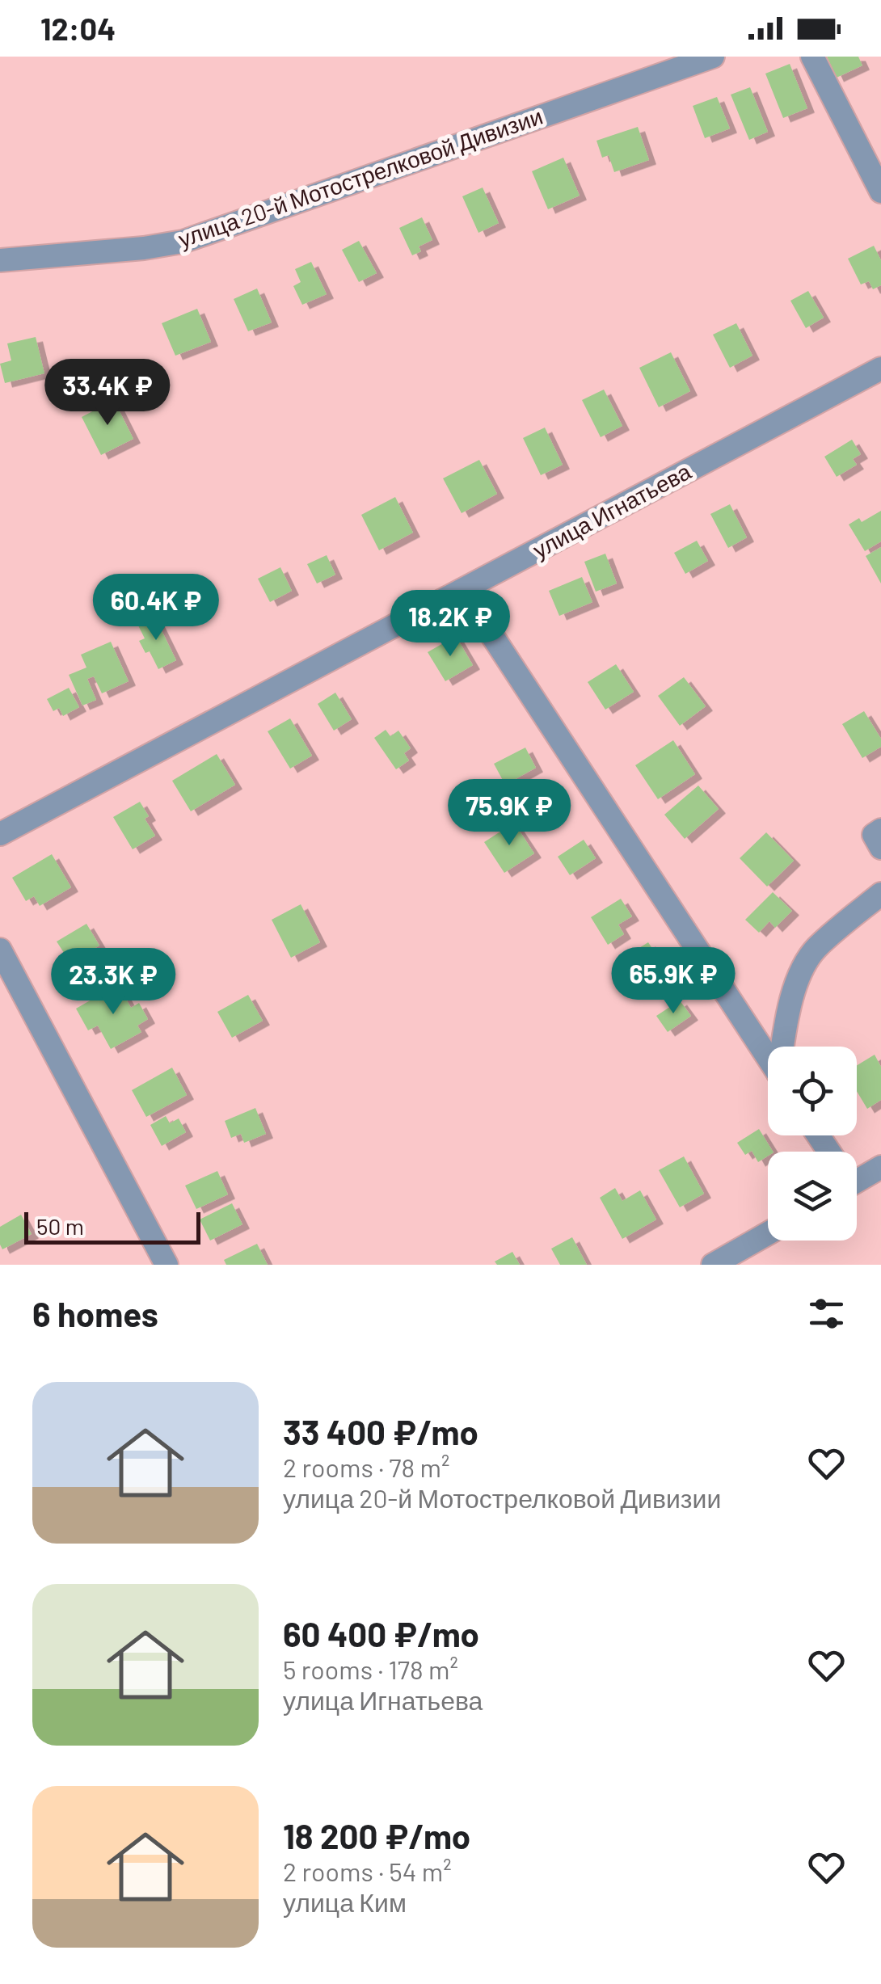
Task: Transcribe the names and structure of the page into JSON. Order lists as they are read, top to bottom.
{
  "streets": {
    "street": ["улица 20-й Мотострелковой Дивизии", "улица Игнатьева"]
  },
  "scale_bar": "50 m",
  "page": {
    "status": "12:04",
    "price": [
      "33.4K ₽",
      "60.4K ₽",
      "18.2K ₽",
      "75.9K ₽",
      "65.9K ₽",
      "23.3K ₽"
    ],
    "scale": "50 m",
    "heading": "6 homes",
    "list": [
      {
        "name": "33 400 ₽/mo",
        "note": "2 rooms · 78 m² · улица 20-й Мотострелковой Дивизии"
      },
      {
        "name": "60 400 ₽/mo",
        "note": "5 rooms · 178 m² · улица Игнатьева"
      },
      {
        "name": "18 200 ₽/mo",
        "note": "2 rooms · 54 m² · улица Ким"
      }
    ]
  }
}
